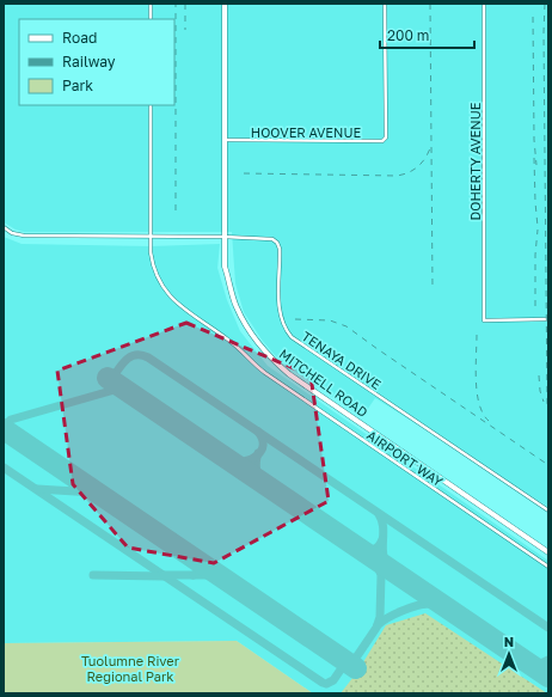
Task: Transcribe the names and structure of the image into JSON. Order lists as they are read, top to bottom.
{
  "streets": {
    "main road": ["MITCHELL ROAD"],
    "street": [
      "HOOVER AVENUE",
      "DOHERTY AVENUE",
      "TENAYA DRIVE",
      "AIRPORT WAY"
    ]
  },
  "crossings": [
    ["HOOVER AVENUE", "MITCHELL ROAD"],
    ["TENAYA DRIVE", "MITCHELL ROAD"],
    ["TENAYA DRIVE", "AIRPORT WAY"]
  ],
  "parks": ["Tuolumne River Regional Park"],
  "legend": ["Road", "Railway", "Park"],
  "scale_bar": "200 m",
  "north": "top"
}
